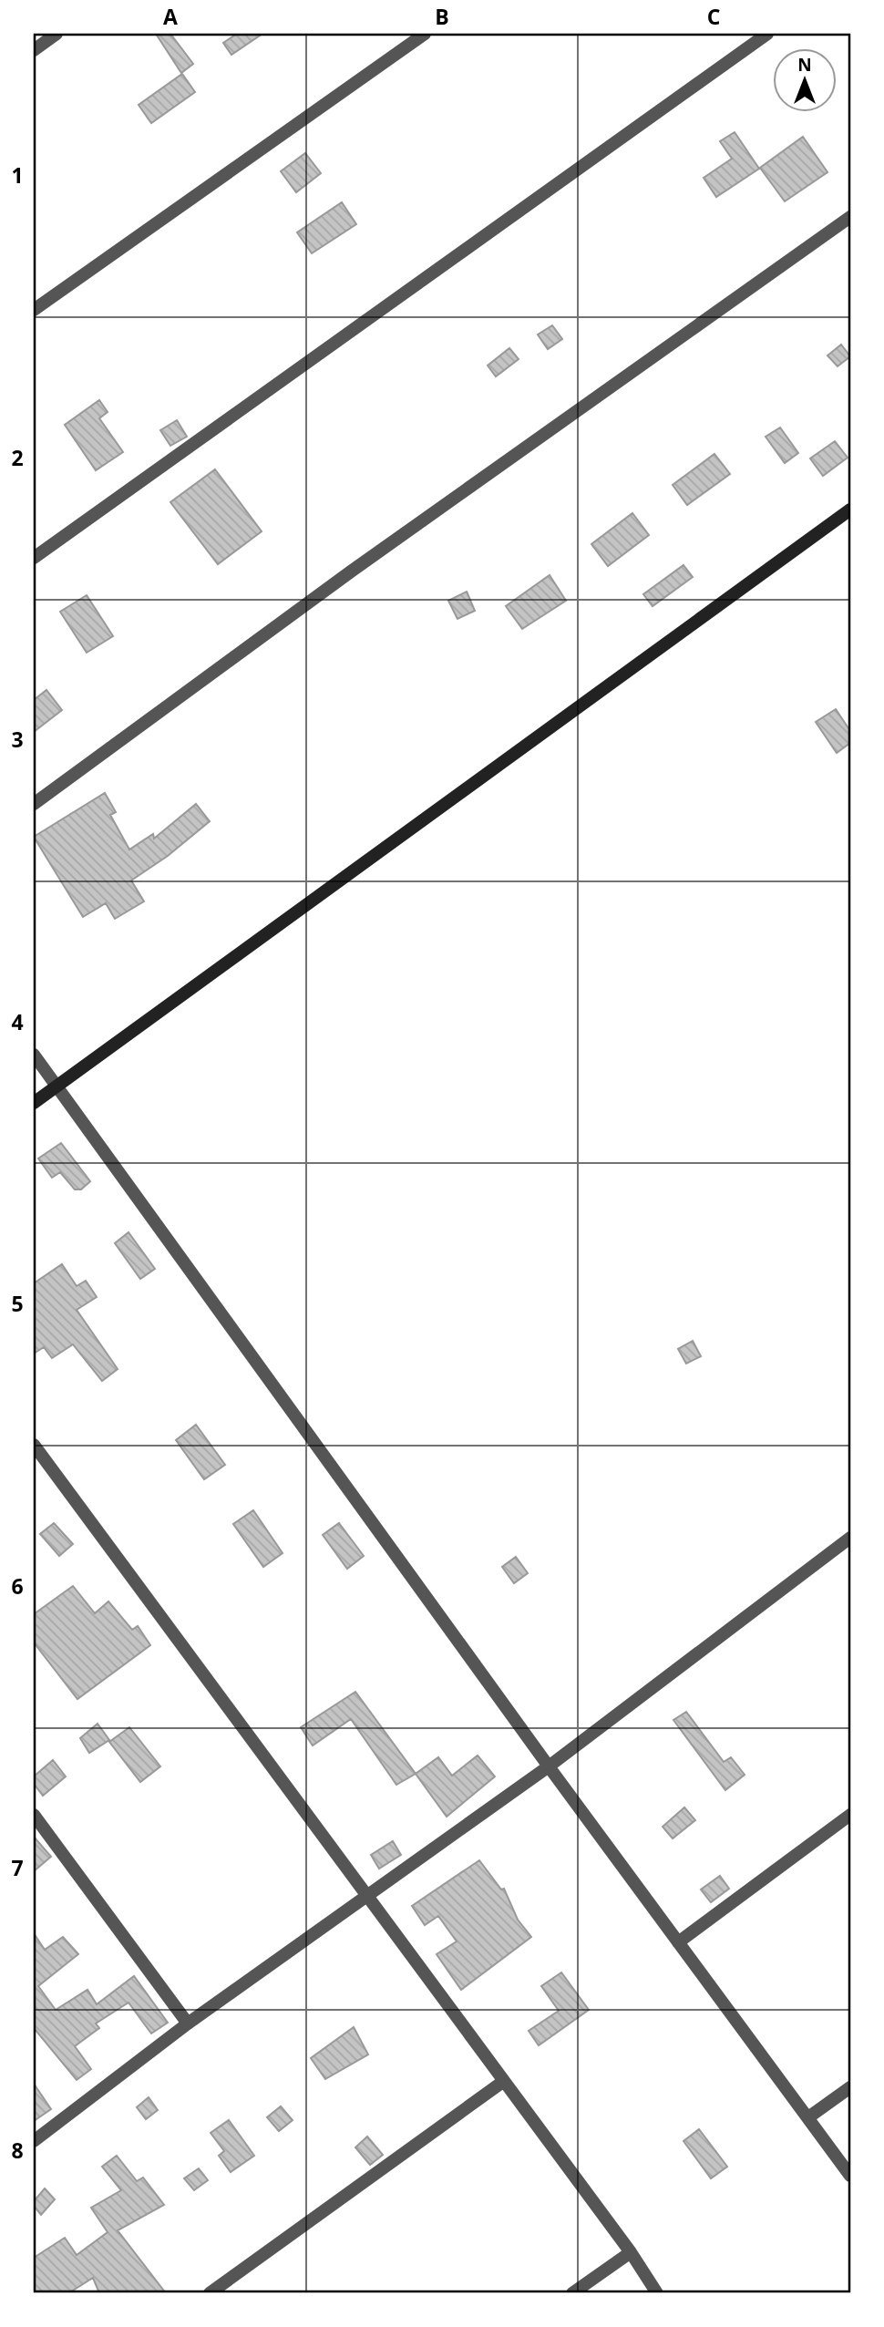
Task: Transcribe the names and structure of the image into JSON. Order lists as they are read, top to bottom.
{
  "north": "top",
  "grid": {
    "columns": ["A", "B", "C"],
    "rows": [
      "1",
      "2",
      "3",
      "4",
      "5",
      "6",
      "7",
      "8"
    ]
  }
}
